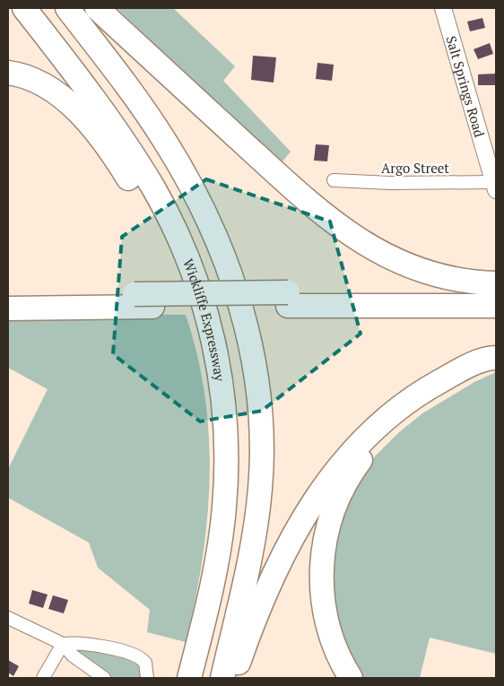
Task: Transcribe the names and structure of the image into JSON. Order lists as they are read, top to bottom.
{
  "streets": {
    "highway": ["Wickliffe Expressway"],
    "street": ["Salt Springs Road", "Argo Street"]
  },
  "crossings": [
    ["Salt Springs Road", "Argo Street"]
  ]
}
